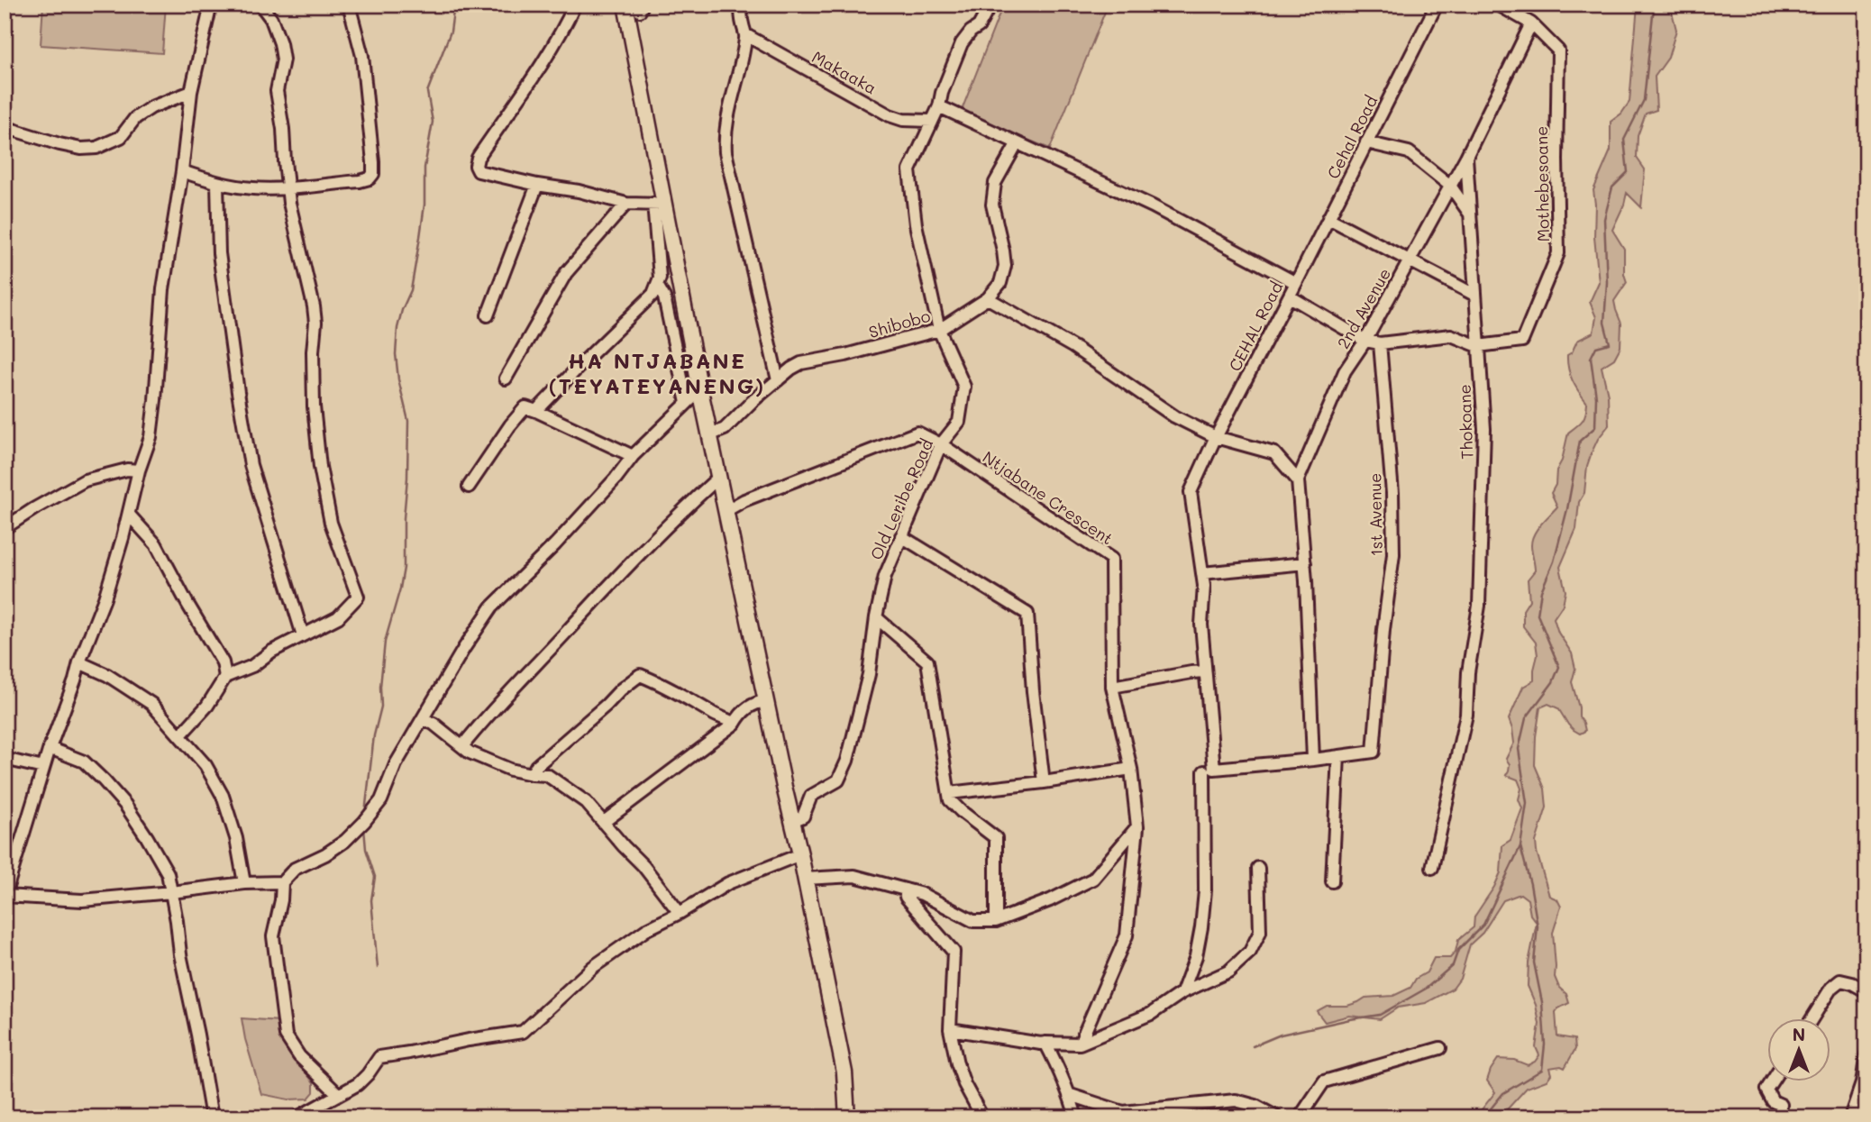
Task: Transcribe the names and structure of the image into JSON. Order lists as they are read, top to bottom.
{
  "streets": {
    "street": [
      "Makaaka",
      "Cehal Road",
      "Mothebesoane",
      "2nd Avenue",
      "Shibobo",
      "CEHAL Road",
      "Thokoane",
      "Ntjabane Crescent",
      "Old Leribe Road",
      "1st Avenue"
    ]
  },
  "crossings": [
    ["Makaaka", "Old Leribe Road"],
    ["Cehal Road", "CEHAL Road"],
    ["Mothebesoane", "Thokoane"],
    ["2nd Avenue", "Thokoane"],
    ["2nd Avenue", "1st Avenue"],
    ["Shibobo", "CEHAL Road"],
    ["Shibobo", "Old Leribe Road"],
    ["CEHAL Road", "Old Leribe Road"],
    ["CEHAL Road", "1st Avenue"],
    ["Ntjabane Crescent", "Old Leribe Road"]
  ],
  "districts": ["HA NTJABANE (TEYATEYANENG)"],
  "north": "top"
}
